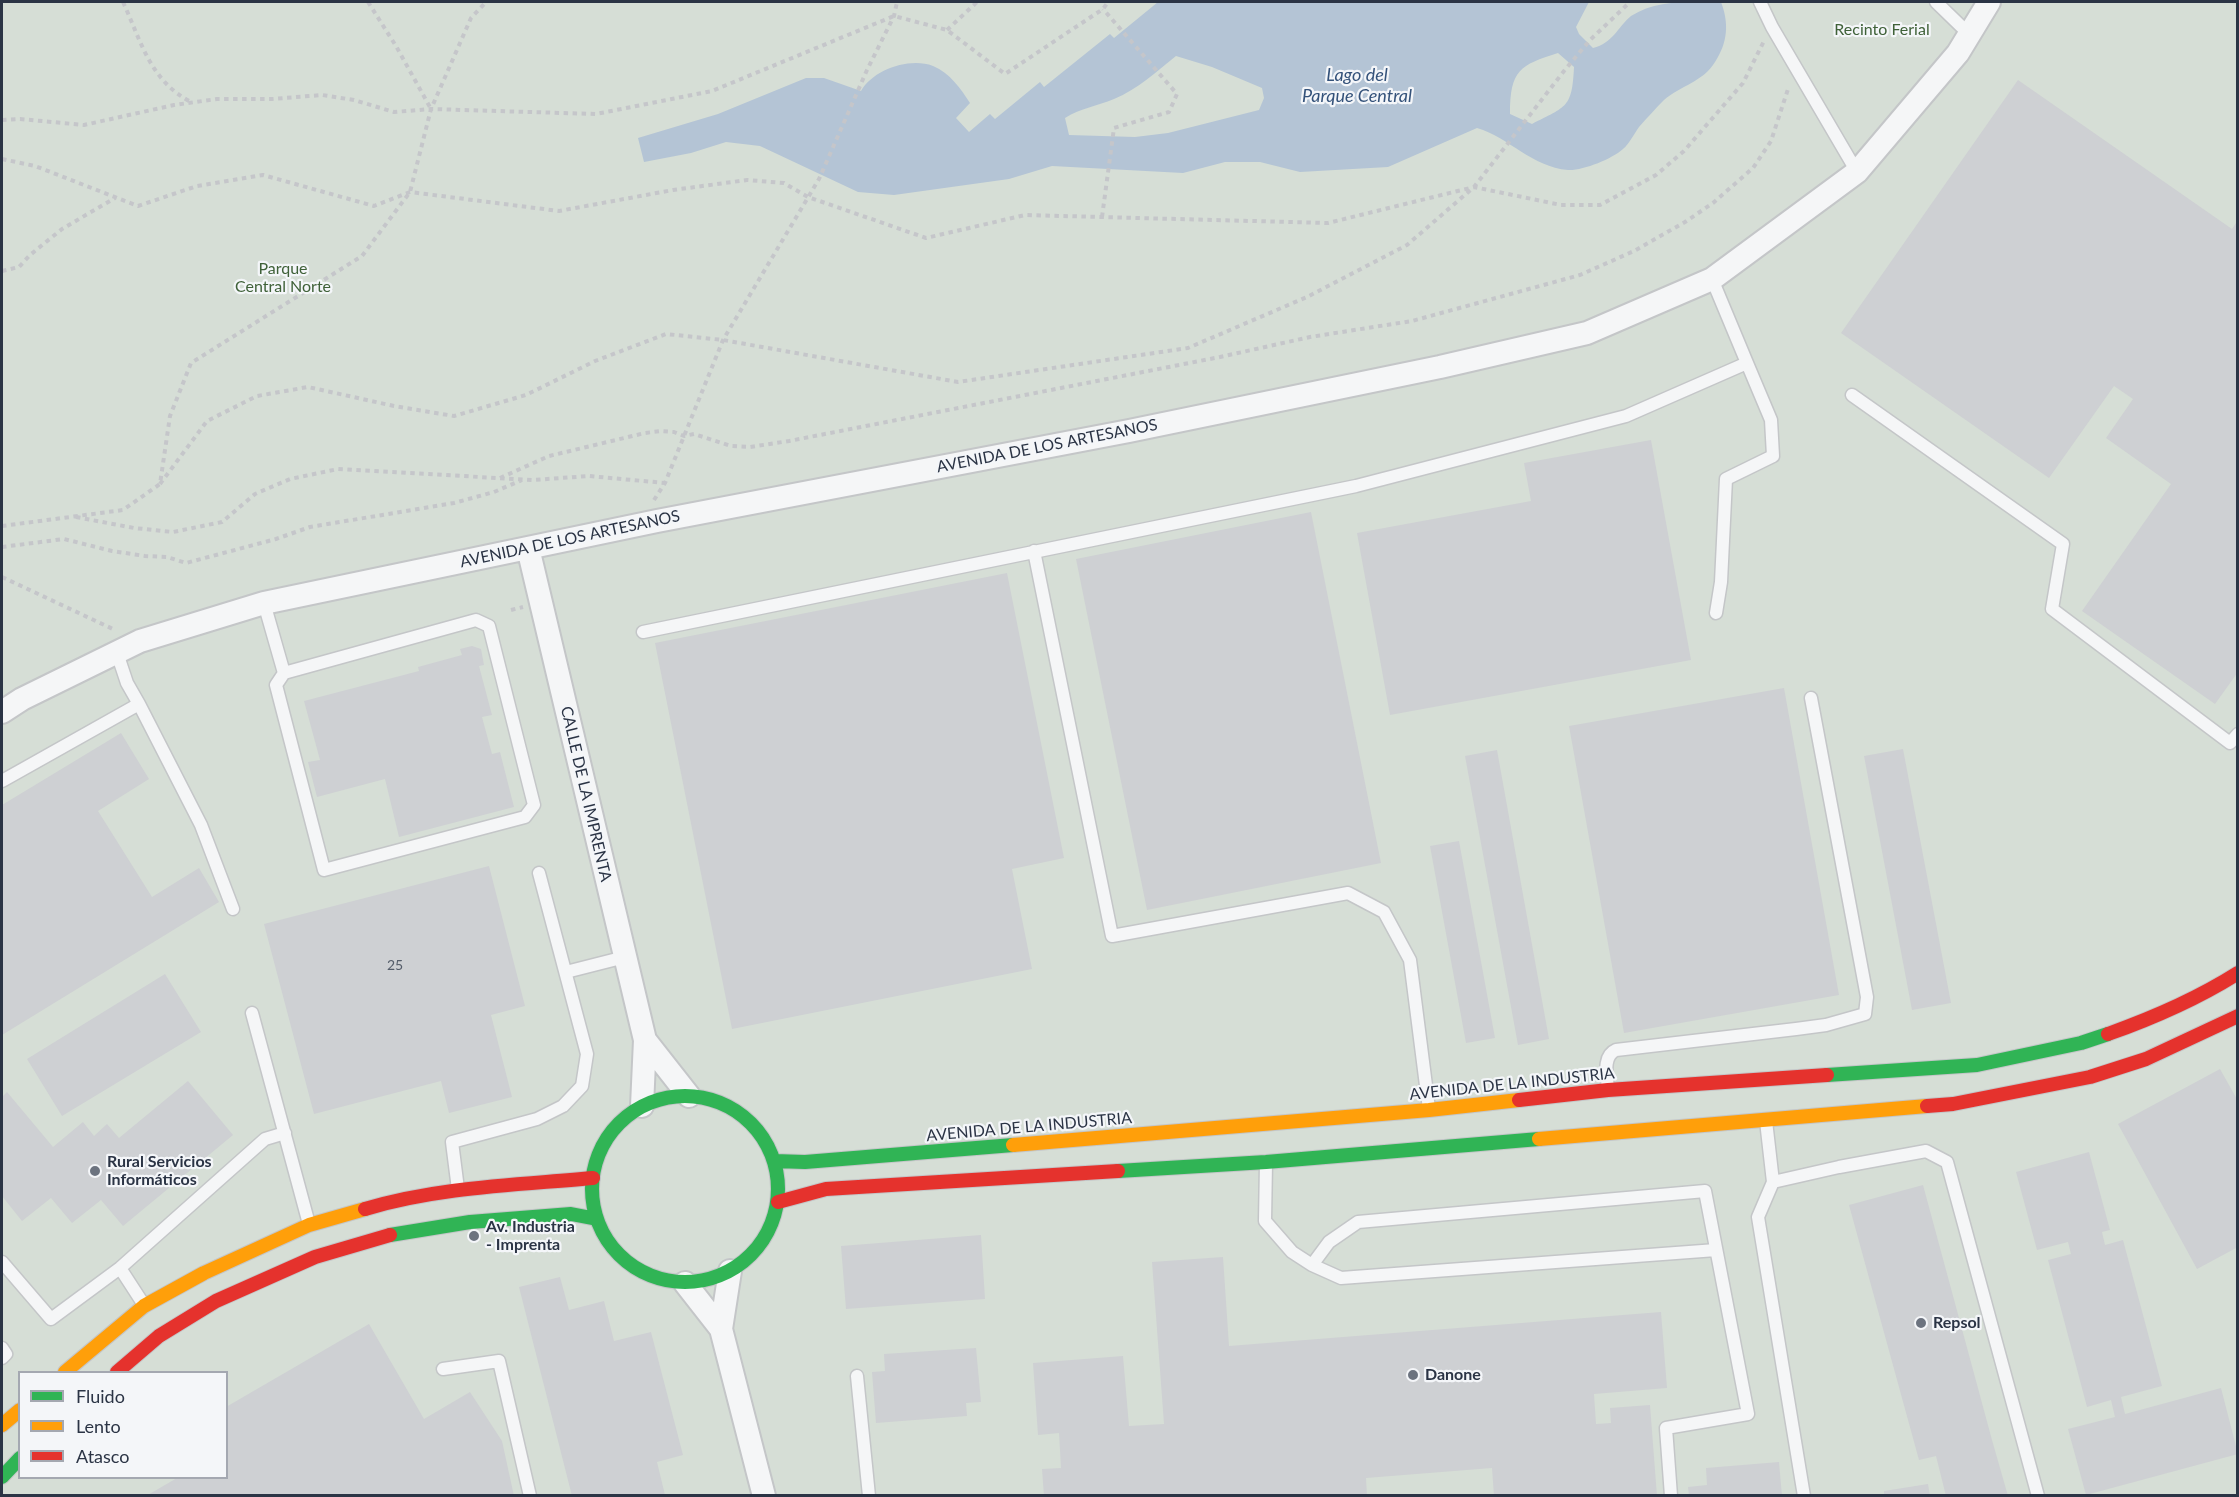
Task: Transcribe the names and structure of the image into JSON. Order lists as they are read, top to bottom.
{
  "streets": {
    "street": ["AVENIDA DE LOS ARTESANOS", "CALLE DE LA IMPRENTA", "AVENIDA DE LA INDUSTRIA"]
  },
  "crossings": [
    ["AVENIDA DE LOS ARTESANOS", "CALLE DE LA IMPRENTA"],
    ["CALLE DE LA IMPRENTA", "AVENIDA DE LA INDUSTRIA"]
  ],
  "water": ["Lago del Parque Central"],
  "parks": ["Recinto Ferial", "Parque Central Norte"],
  "places": [
    "Rural Servicios Informáticos",
    "Av. Industria - Imprenta",
    "Repsol",
    "Danone"
  ],
  "house_numbers": ["25"],
  "legend": ["Fluido", "Lento", "Atasco"]
}
